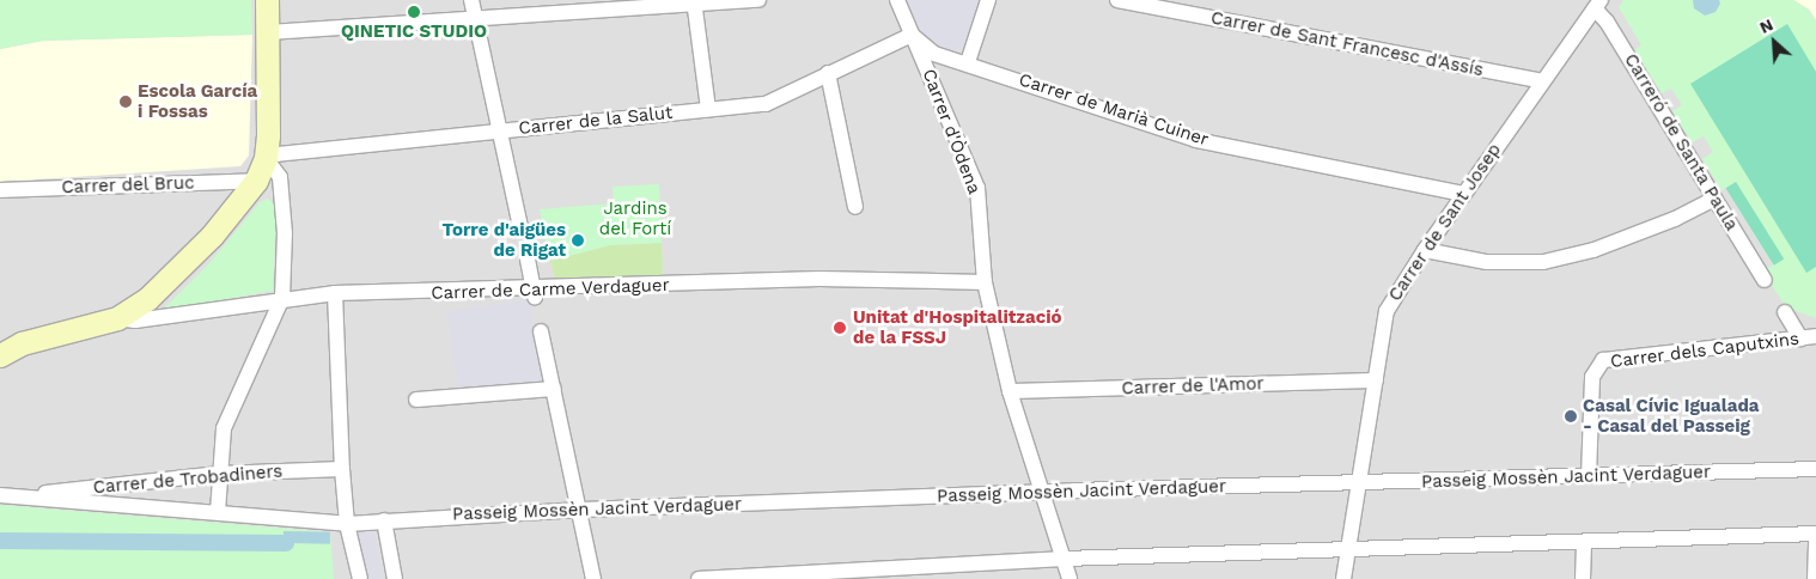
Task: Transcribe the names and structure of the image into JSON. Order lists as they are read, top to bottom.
{
  "streets": {
    "street": [
      "Carrer de Sant Francesc d'Assís",
      "Carrer de Marià Cuiner",
      "Carrer de la Salut",
      "Carrer d'Òdena",
      "Carreró de Santa Paula",
      "Carrer del Bruc",
      "Carrer de Sant Josep",
      "Carrer de Carme Verdaguer",
      "Carrer dels Caputxins",
      "Carrer de l'Amor",
      "Passeig Mossèn Jacint Verdaguer",
      "Carrer de Trobadiners"
    ]
  },
  "crossings": [
    ["Carrer de Sant Francesc d'Assís", "Carrer de Sant Josep"],
    ["Carrer de Marià Cuiner", "Carrer de la Salut"],
    ["Carrer de Marià Cuiner", "Carrer d'Òdena"],
    ["Carrer de Marià Cuiner", "Carrer de Sant Josep"],
    ["Carrer de la Salut", "Carrer d'Òdena"],
    ["Carrer d'Òdena", "Carrer de Carme Verdaguer"],
    ["Carrer d'Òdena", "Carrer de l'Amor"],
    ["Carrer d'Òdena", "Passeig Mossèn Jacint Verdaguer"],
    ["Carreró de Santa Paula", "Carrer de Sant Josep"],
    ["Carrer de Sant Josep", "Carrer de l'Amor"],
    ["Carrer de Sant Josep", "Passeig Mossèn Jacint Verdaguer"],
    ["Carrer dels Caputxins", "Passeig Mossèn Jacint Verdaguer"],
    ["Passeig Mossèn Jacint Verdaguer", "Carrer de Trobadiners"]
  ],
  "parks": ["Jardins del Fortí"],
  "places": [
    "QINETIC STUDIO",
    "Escola García i Fossas",
    "Torre d'aigües de Rigat",
    "Unitat d'Hospitalització de la FSSJ",
    "Casal Cívic Igualada - Casal del Passeig"
  ],
  "north": "top left"
}
